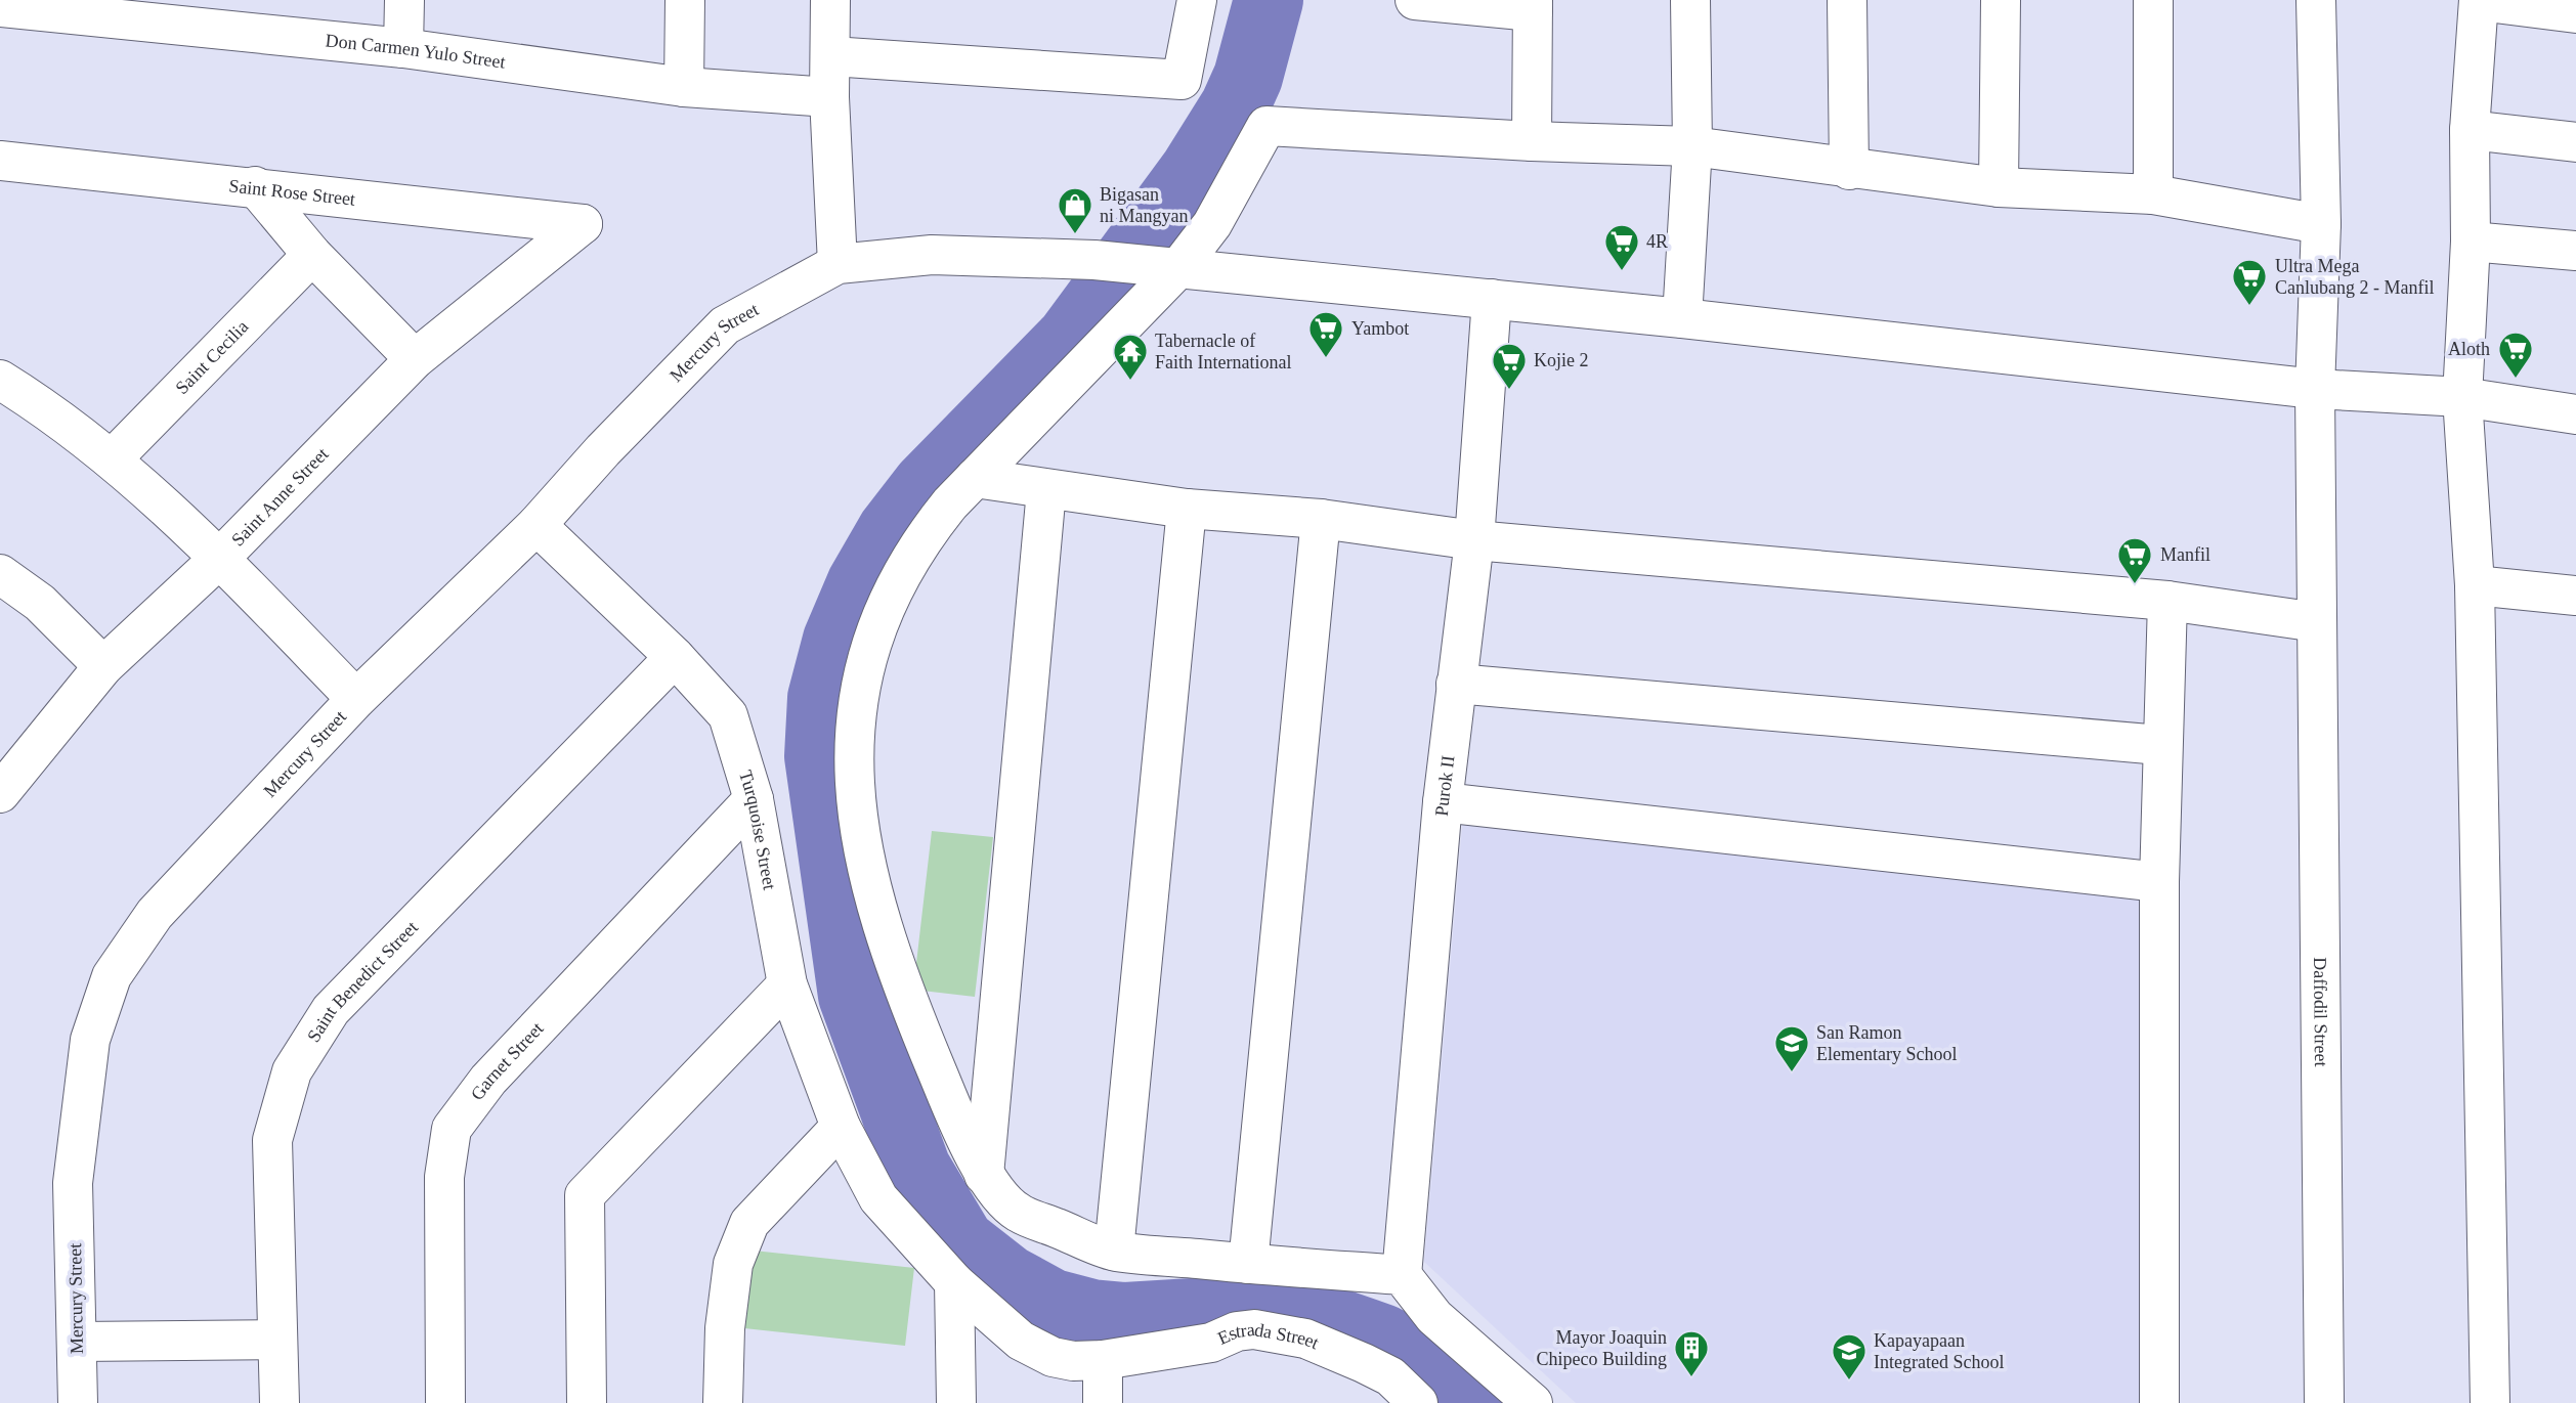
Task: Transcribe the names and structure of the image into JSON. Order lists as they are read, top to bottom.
{
  "streets": {
    "street": [
      "Don Carmen Yulo Street",
      "Saint Rose Street",
      "Mercury Street",
      "Saint Cecilia",
      "Saint Anne Street",
      "Purok II",
      "Turquoise Street",
      "Saint Benedict Street",
      "Daffodil Street",
      "Garnet Street",
      "Estrada Street"
    ]
  },
  "crossings": [
    ["Saint Rose Street", "Saint Anne Street"],
    ["Mercury Street", "Turquoise Street"],
    ["Turquoise Street", "Saint Benedict Street"],
    ["Turquoise Street", "Garnet Street"],
    ["Turquoise Street", "Estrada Street"]
  ],
  "places": {
    "shop": ["Bigasan ni Mangyan"],
    "supermarket": [
      "4R",
      "Ultra Mega Canlubang 2 - Manfil",
      "Yambot",
      "Aloth",
      "Kojie 2",
      "Manfil"
    ],
    "temple": ["Tabernacle of Faith International"],
    "school or university": ["San Ramon Elementary School", "Kapayapaan Integrated School"],
    "building": ["Mayor Joaquin Chipeco Building"]
  }
}
